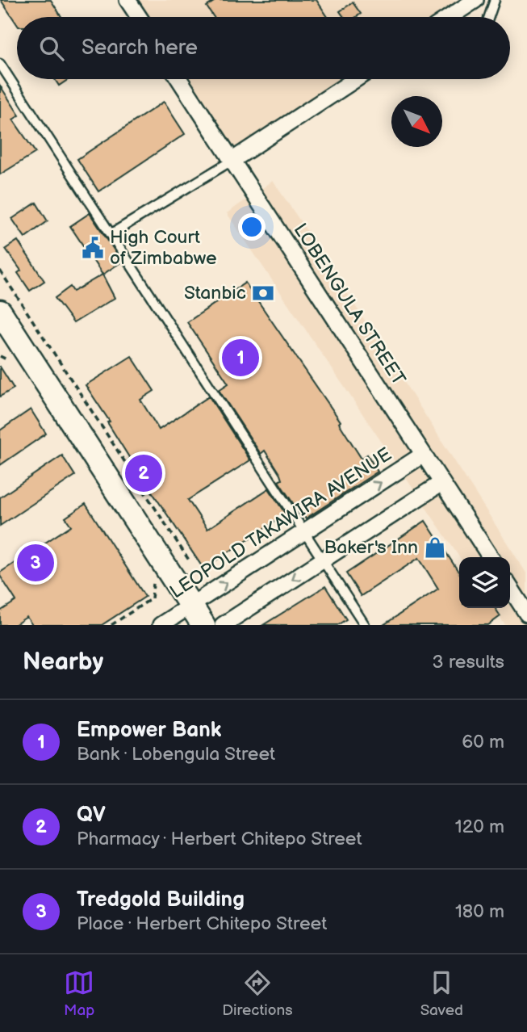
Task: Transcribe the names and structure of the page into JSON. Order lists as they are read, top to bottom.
{
  "streets": {
    "street": ["LOBENGULA STREET", "LEOPOLD TAKAWIRA AVENUE"]
  },
  "crossings": [
    ["LOBENGULA STREET", "LEOPOLD TAKAWIRA AVENUE"]
  ],
  "places": {
    "public building": ["High Court of Zimbabwe"],
    "bank": ["Stanbic"],
    "shop": ["Baker's Inn"]
  },
  "north": "bottom right",
  "page": {
    "search": "Search here",
    "pins": ["1", "2", "3"],
    "heading": ["Nearby", "3 results"],
    "list": [
      {
        "mark": "1",
        "name": "Empower Bank",
        "note": "Bank · Lobengula Street",
        "value": "60 m"
      },
      {
        "mark": "2",
        "name": "QV",
        "note": "Pharmacy · Herbert Chitepo Street",
        "value": "120 m"
      },
      {
        "mark": "3",
        "name": "Tredgold Building",
        "note": "Place · Herbert Chitepo Street",
        "value": "180 m"
      }
    ],
    "nav": ["Map", "Directions", "Saved"]
  }
}
